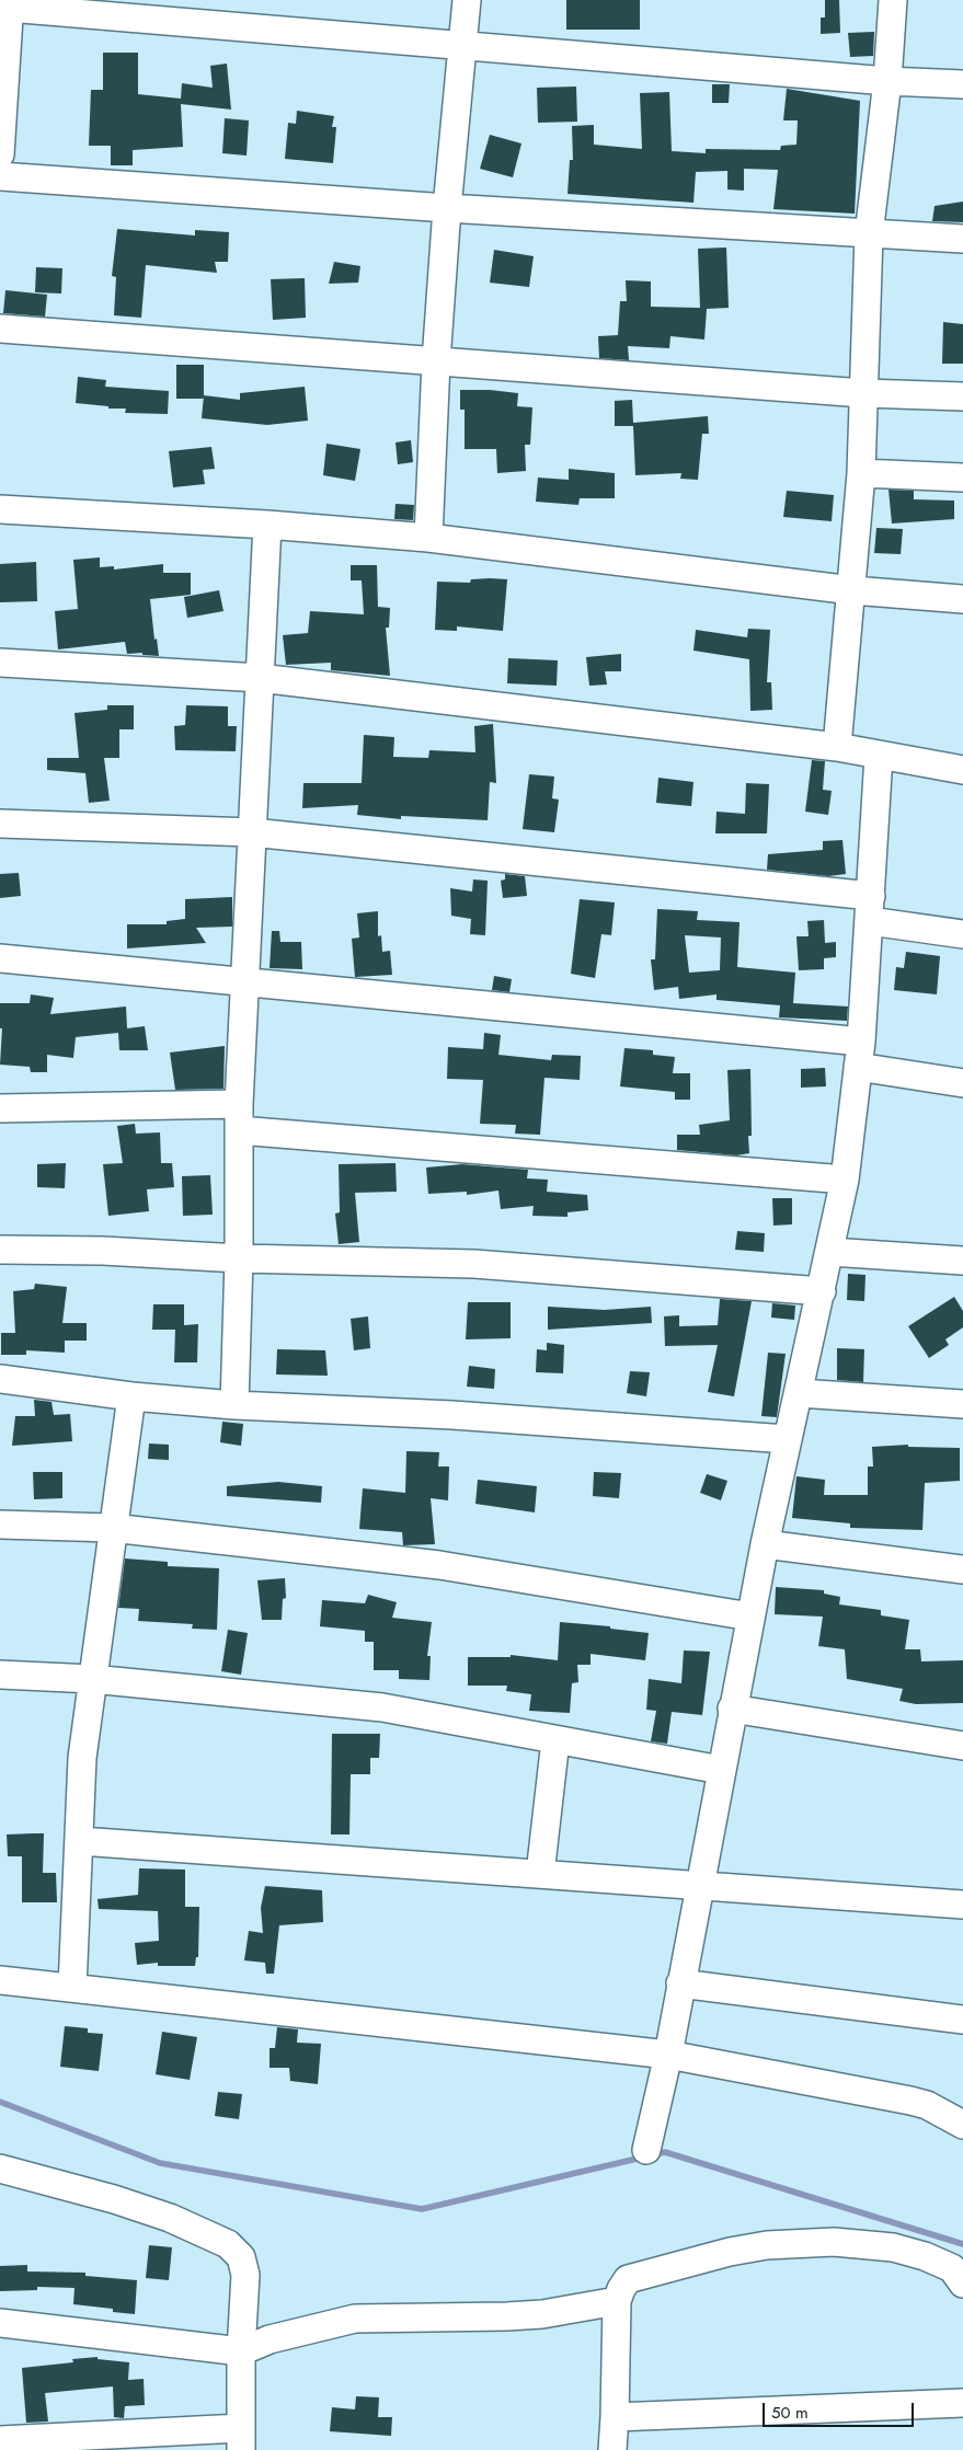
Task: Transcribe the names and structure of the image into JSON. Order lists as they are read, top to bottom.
{
  "scale_bar": "50 m"
}
